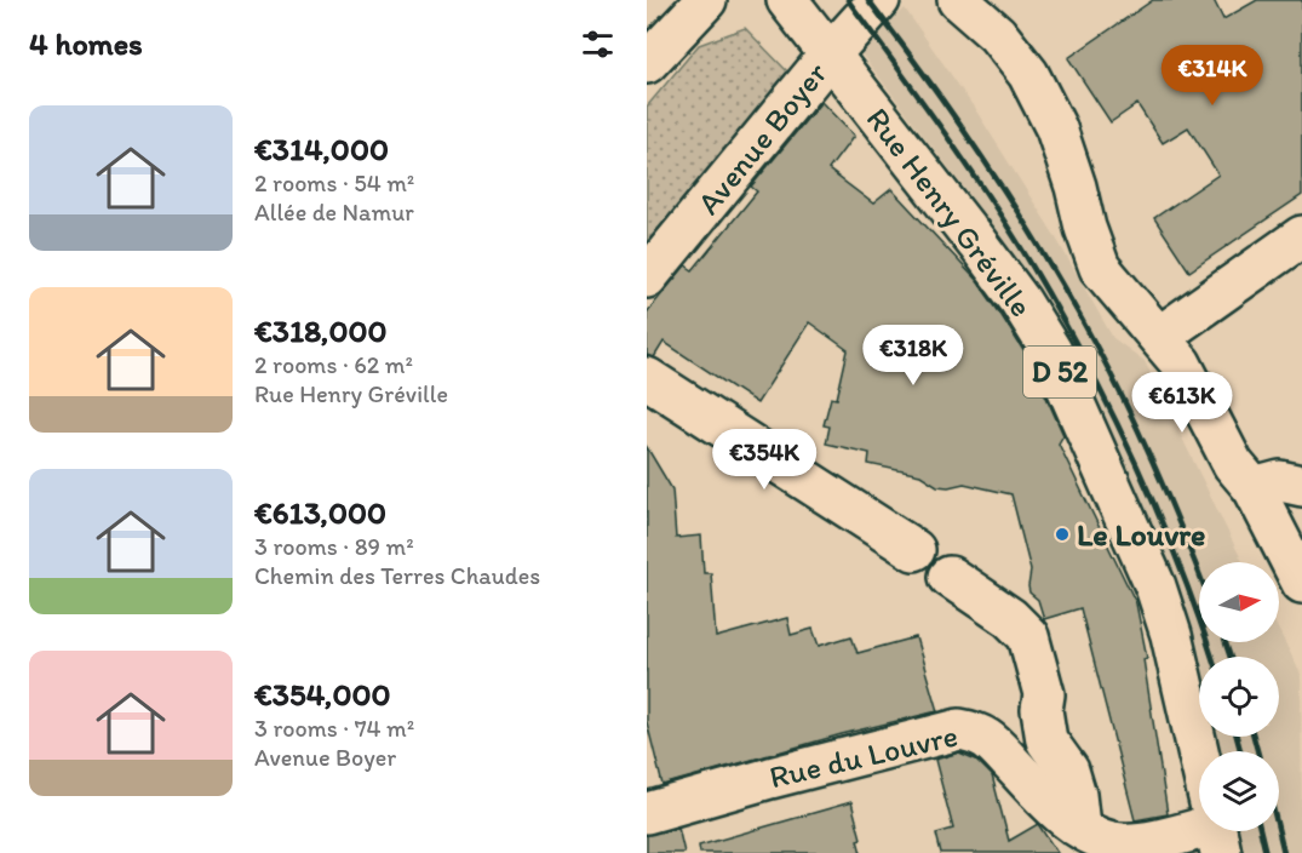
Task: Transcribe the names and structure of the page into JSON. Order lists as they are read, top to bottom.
{
  "streets": {
    "street": [
      "Avenue Boyer",
      "Rue Henry Gréville",
      "D 52",
      "Rue du Louvre"
    ]
  },
  "crossings": [
    ["Avenue Boyer", "Rue Henry Gréville"]
  ],
  "places": ["Le Louvre"],
  "north": "right",
  "page": {
    "heading": "4 homes",
    "price": [
      "€314K",
      "€318K",
      "€613K",
      "€354K"
    ],
    "list": [
      {
        "name": "€314,000",
        "note": "2 rooms · 54 m² · Allée de Namur"
      },
      {
        "name": "€318,000",
        "note": "2 rooms · 62 m² · Rue Henry Gréville"
      },
      {
        "name": "€613,000",
        "note": "3 rooms · 89 m² · Chemin des Terres Chaudes"
      },
      {
        "name": "€354,000",
        "note": "3 rooms · 74 m² · Avenue Boyer"
      }
    ]
  }
}
